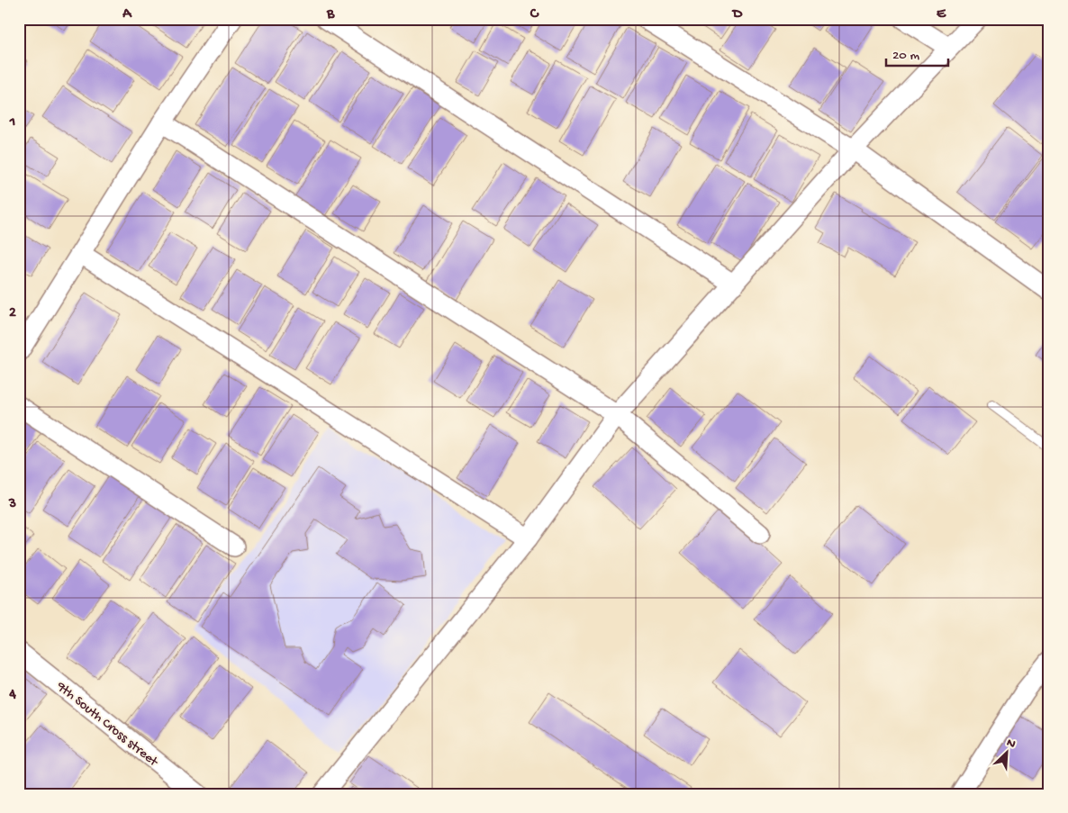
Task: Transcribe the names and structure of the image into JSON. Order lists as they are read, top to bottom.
{
  "streets": {
    "street": ["9th South Cross street"]
  },
  "scale_bar": "20 m",
  "north": "top right",
  "grid": {
    "columns": [
      "A",
      "B",
      "C",
      "D",
      "E"
    ],
    "rows": [
      "1",
      "2",
      "3",
      "4"
    ]
  }
}
